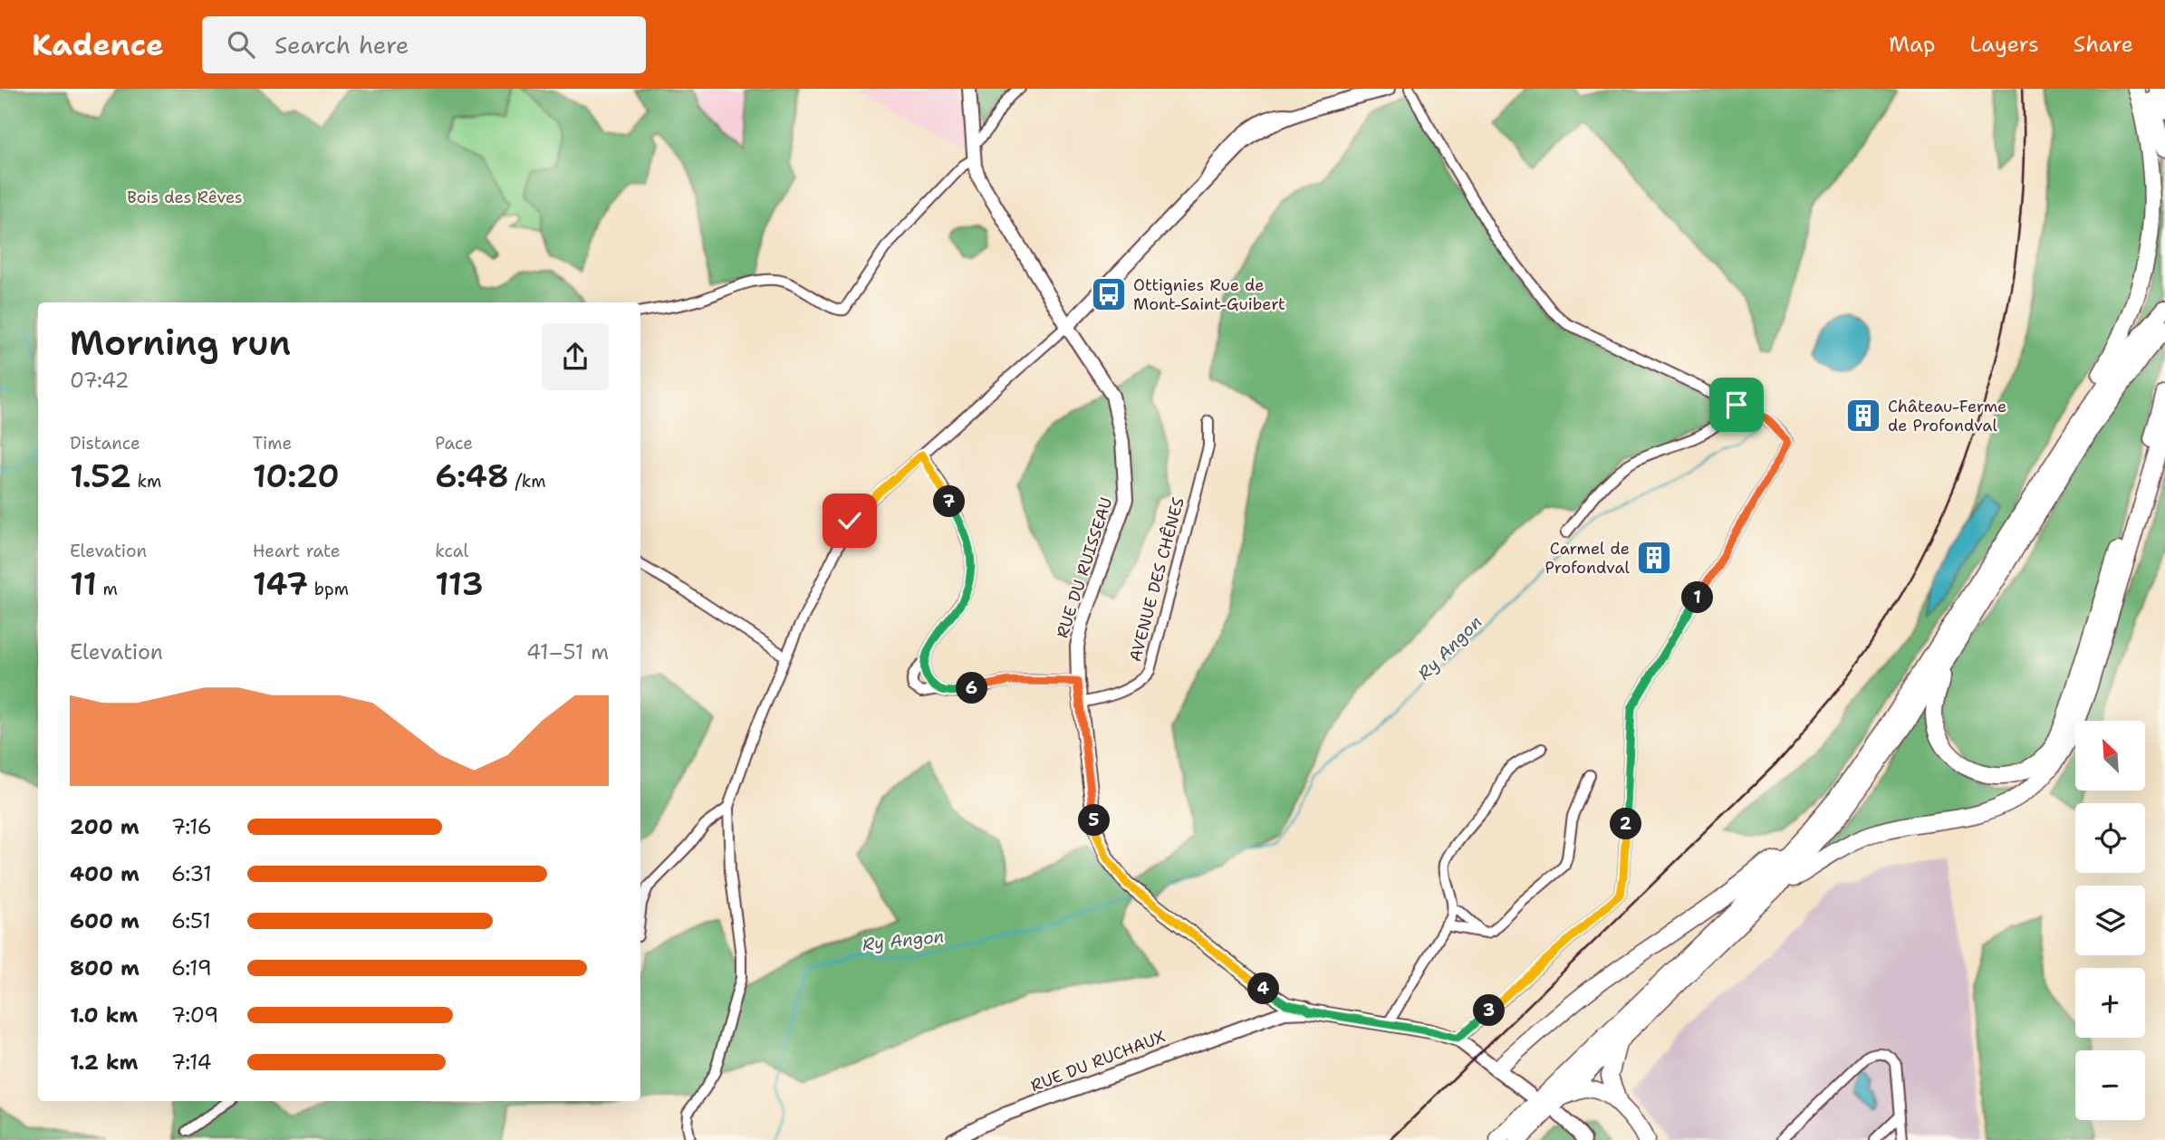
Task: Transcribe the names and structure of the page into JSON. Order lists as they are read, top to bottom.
{
  "streets": {
    "street": ["RUE DU RUISSEAU", "AVENUE DES CHÊNES", "RUE DU RUCHAUX"]
  },
  "crossings": [
    ["RUE DU RUISSEAU", "AVENUE DES CHÊNES"],
    ["RUE DU RUISSEAU", "RUE DU RUCHAUX"]
  ],
  "water": ["Ry Angon"],
  "parks": ["Bois des Rêves"],
  "places": {
    "bus stop": ["Ottignies Rue de Mont-Saint-Guibert"],
    "building": ["Château-Ferme de Profondval", "Carmel de Profondval"]
  },
  "north": "top left",
  "page": {
    "header": "Kadence",
    "search": "Search here",
    "nav": ["Map", "Layers", "Share"],
    "heading": ["Morning run", "07:42"],
    "stats": [
      ["Distance", "1.52 km"],
      ["Time", "10:20"],
      ["Pace", "6:48 /km"],
      ["Elevation", "11 m"],
      ["Heart rate", "147 bpm"],
      ["kcal", "113"]
    ],
    "pins": [
      "7",
      "1",
      "6",
      "5",
      "2",
      "4",
      "3"
    ],
    "chart": ["Elevation", "41–51 m"],
    "map_buttons": ["+", "−"],
    "list": [
      {
        "name": "200 m",
        "note": "7:16"
      },
      {
        "name": "400 m",
        "note": "6:31"
      },
      {
        "name": "600 m",
        "note": "6:51"
      },
      {
        "name": "800 m",
        "note": "6:19"
      },
      {
        "name": "1.0 km",
        "note": "7:09"
      },
      {
        "name": "1.2 km",
        "note": "7:14"
      }
    ]
  }
}
